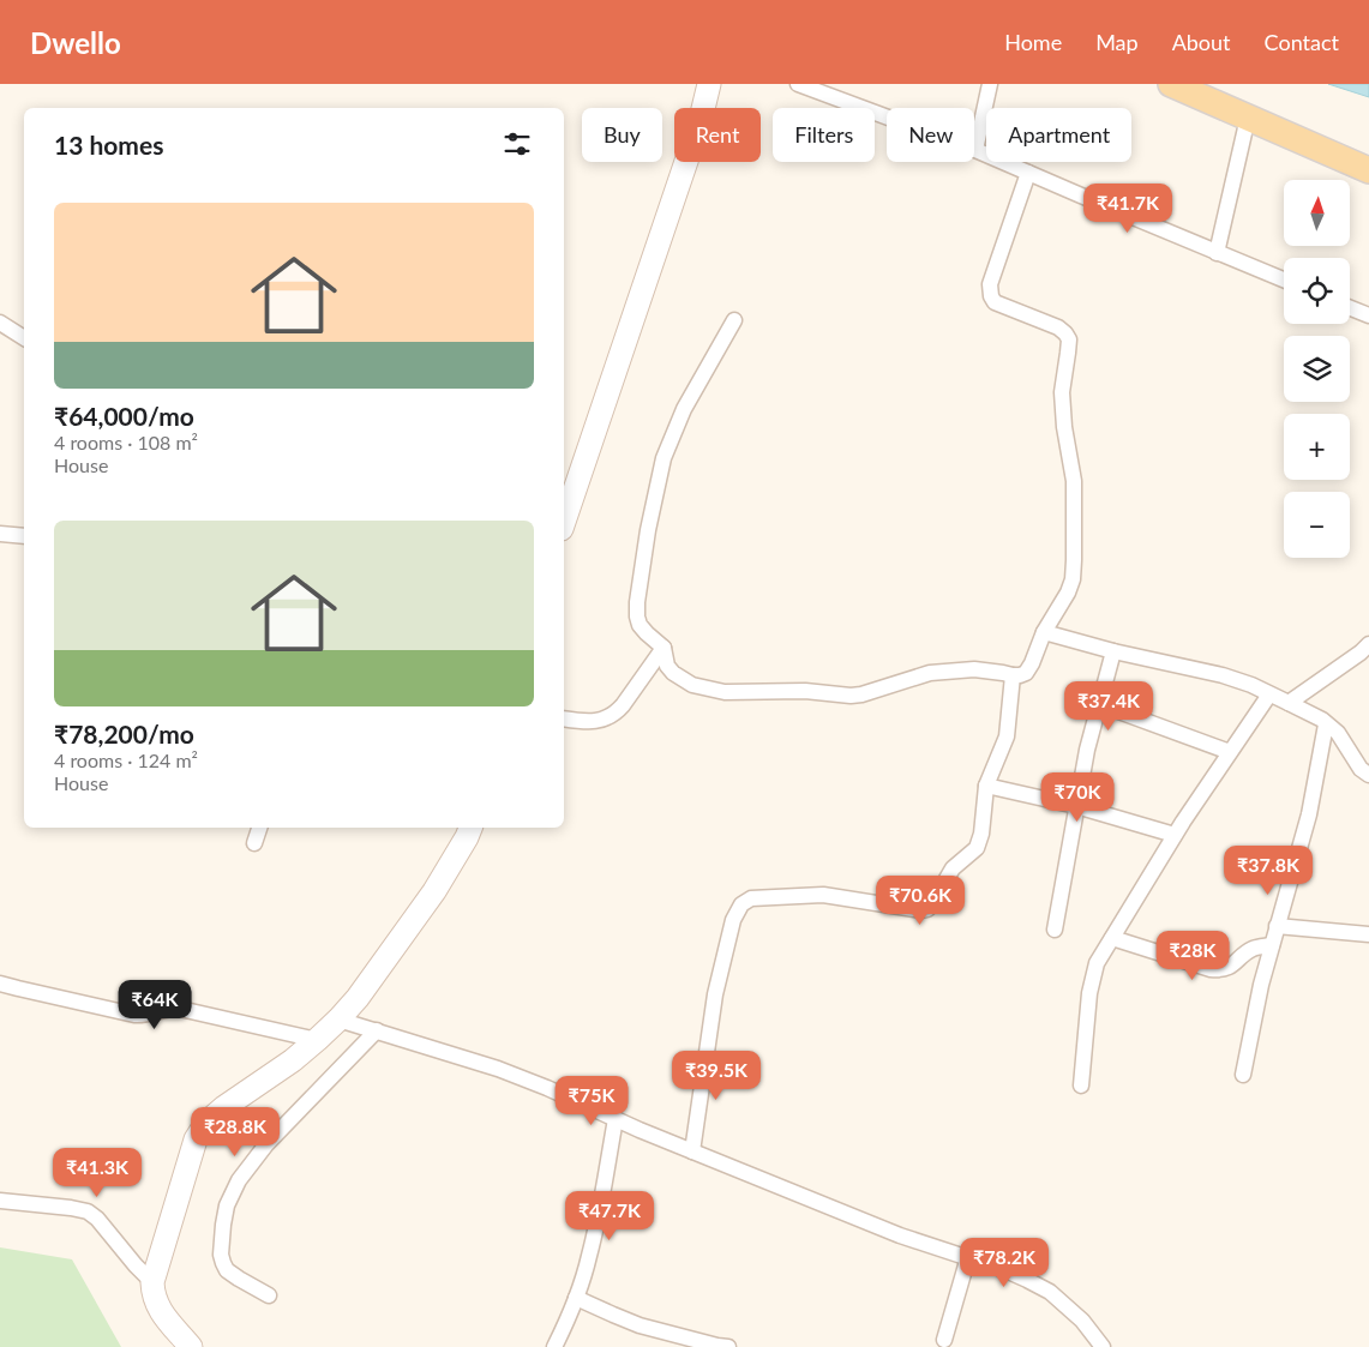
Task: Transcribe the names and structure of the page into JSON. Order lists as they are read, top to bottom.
{
  "north": "top",
  "page": {
    "header": "Dwello",
    "nav": [
      "Home",
      "Map",
      "About",
      "Contact"
    ],
    "chip": [
      "Buy",
      "Rent",
      "Filters",
      "New",
      "Apartment"
    ],
    "heading": "13 homes",
    "map_buttons": ["+", "−"],
    "list": [
      {
        "name": "₹64,000/mo",
        "note": "4 rooms · 108 m² · House"
      },
      {
        "name": "₹78,200/mo",
        "note": "4 rooms · 124 m² · House"
      }
    ],
    "price": [
      "₹41.7K",
      "₹37.4K",
      "₹70K",
      "₹37.8K",
      "₹70.6K",
      "₹28K",
      "₹64K",
      "₹39.5K",
      "₹75K",
      "₹28.8K",
      "₹41.3K",
      "₹47.7K",
      "₹78.2K"
    ]
  }
}
